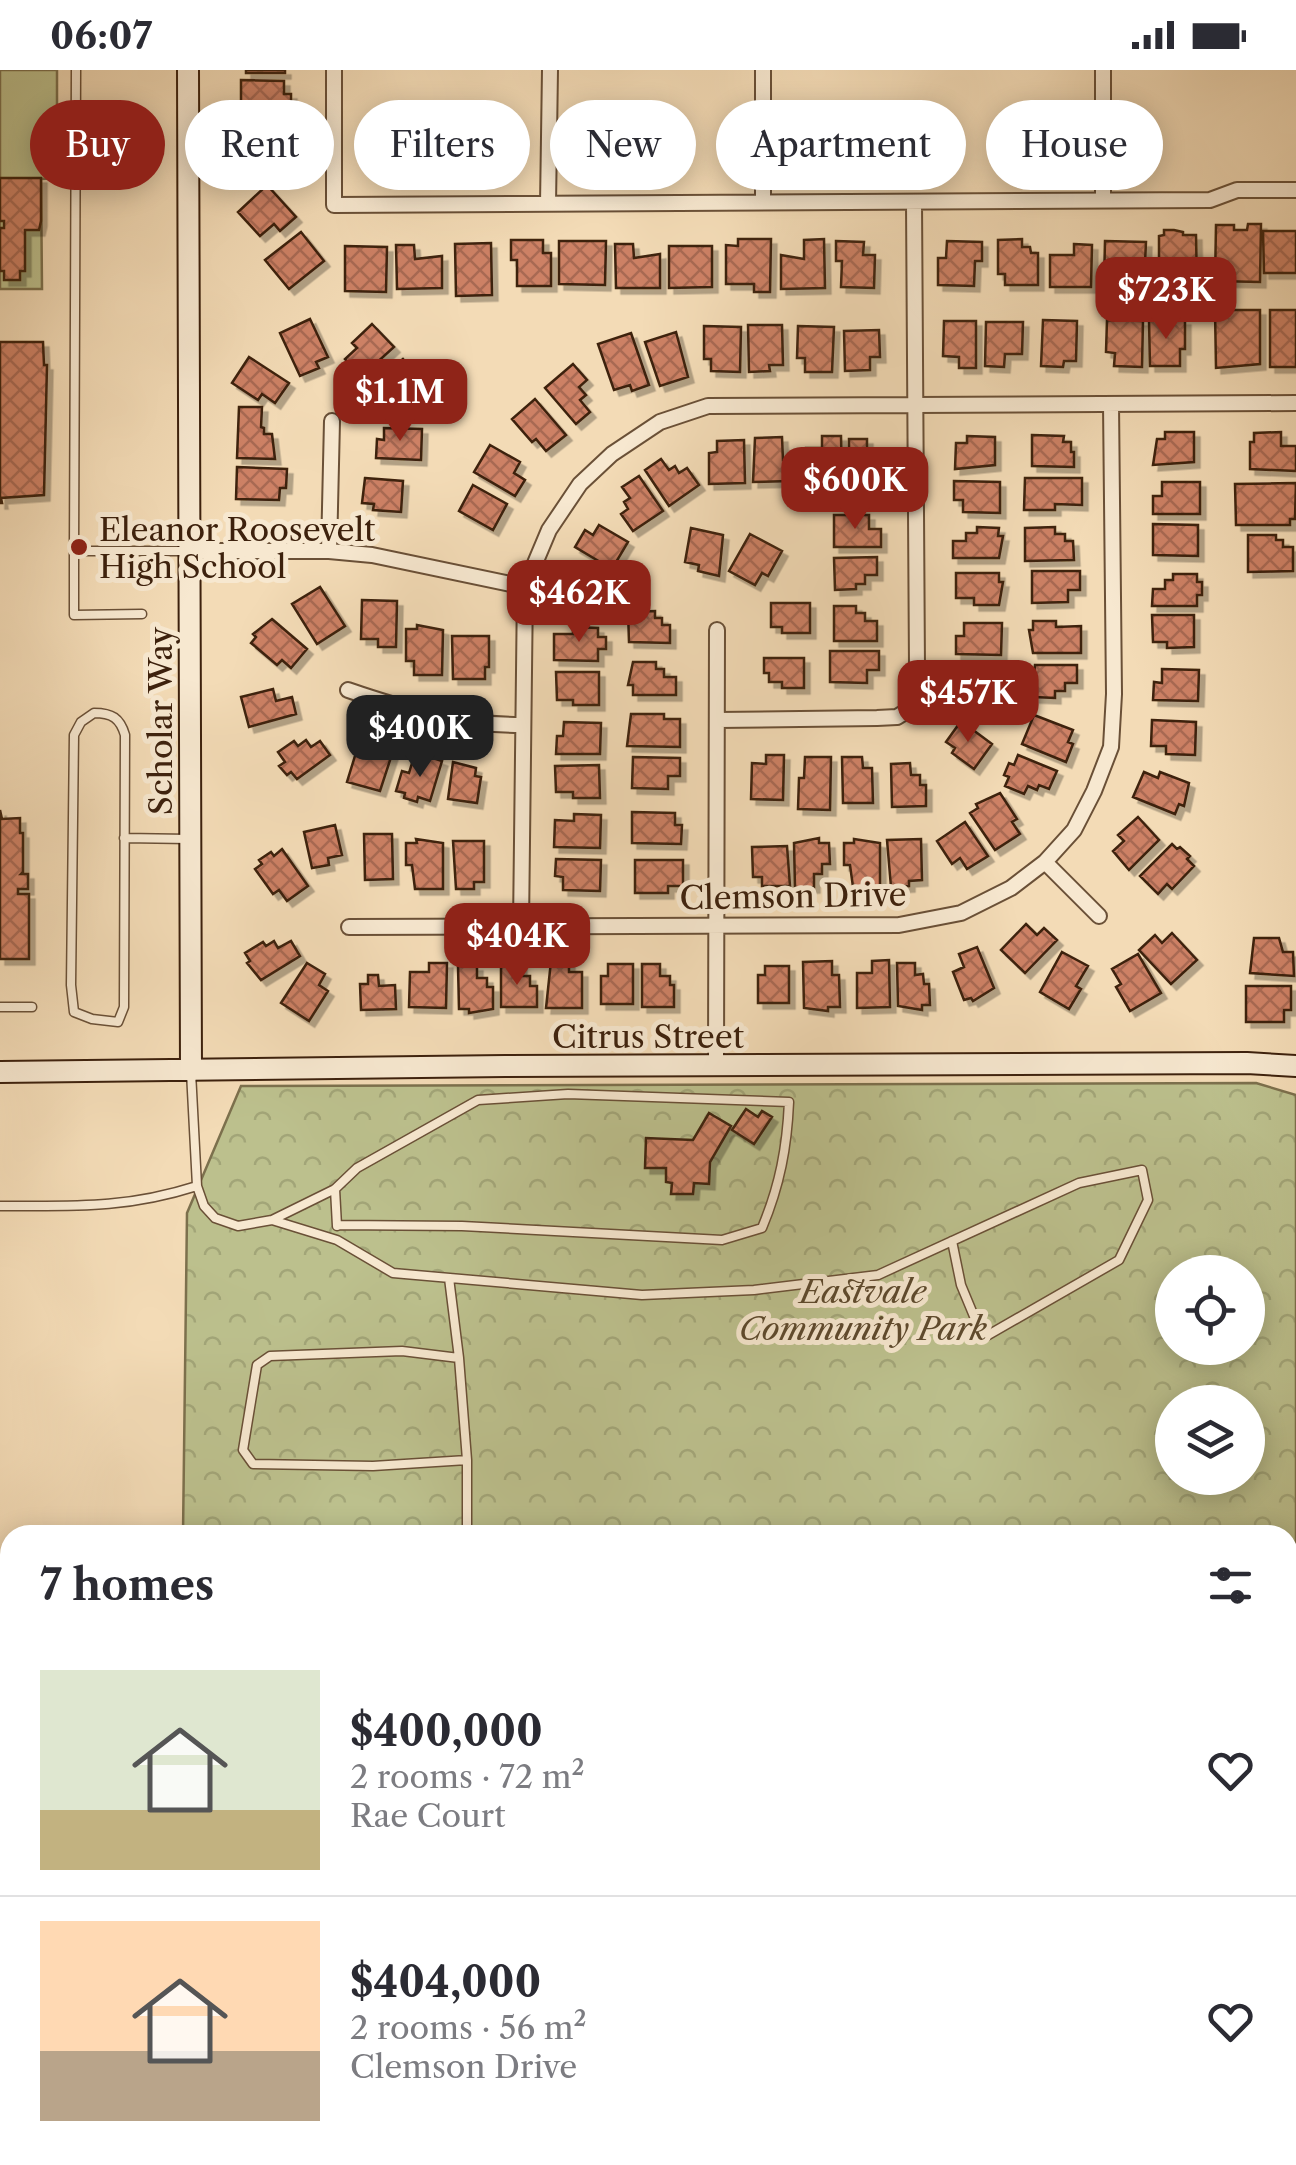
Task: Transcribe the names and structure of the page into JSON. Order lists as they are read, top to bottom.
{
  "streets": {
    "street": ["Scholar Way", "Clemson Drive", "Citrus Street"]
  },
  "crossings": [
    ["Scholar Way", "Citrus Street"]
  ],
  "parks": ["Eastvale Community Park"],
  "places": ["Eleanor Roosevelt High School"],
  "page": {
    "status": "06:07",
    "chip": [
      "Buy",
      "Rent",
      "Filters",
      "New",
      "Apartment",
      "House"
    ],
    "price": [
      "$723K",
      "$1.1M",
      "$600K",
      "$462K",
      "$457K",
      "$400K",
      "$404K"
    ],
    "heading": "7 homes",
    "list": [
      {
        "name": "$400,000",
        "note": "2 rooms · 72 m² · Rae Court"
      },
      {
        "name": "$404,000",
        "note": "2 rooms · 56 m² · Clemson Drive"
      }
    ]
  }
}
